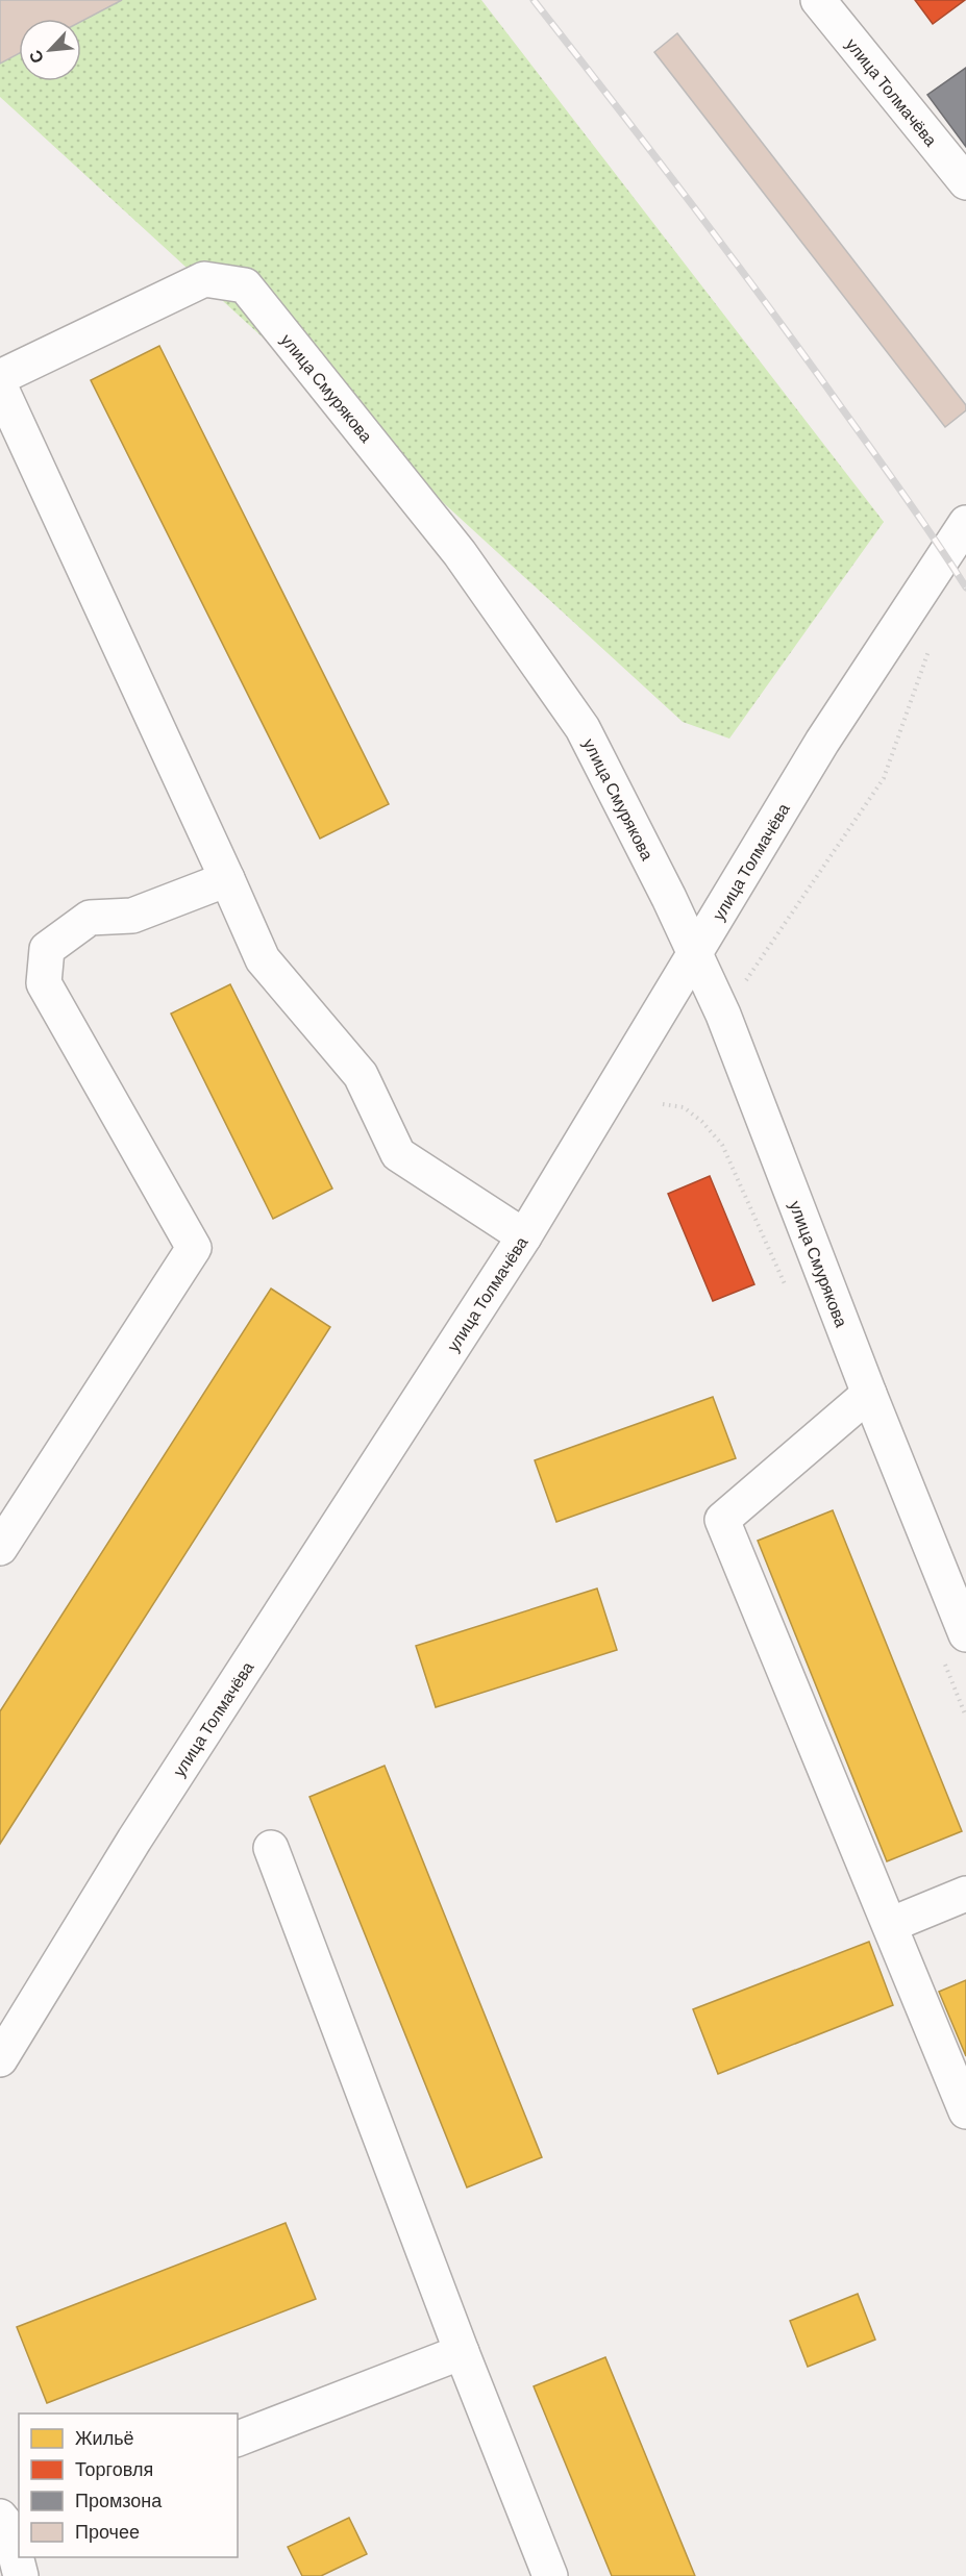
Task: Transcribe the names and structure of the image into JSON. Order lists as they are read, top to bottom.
{
  "streets": {
    "street": ["улица Толмачёва", "улица Смурякова"]
  },
  "crossings": [
    ["улица Толмачёва", "улица Смурякова"]
  ],
  "legend": [
    "Жильё",
    "Торговля",
    "Промзона",
    "Прочее"
  ],
  "north": "bottom left"
}
